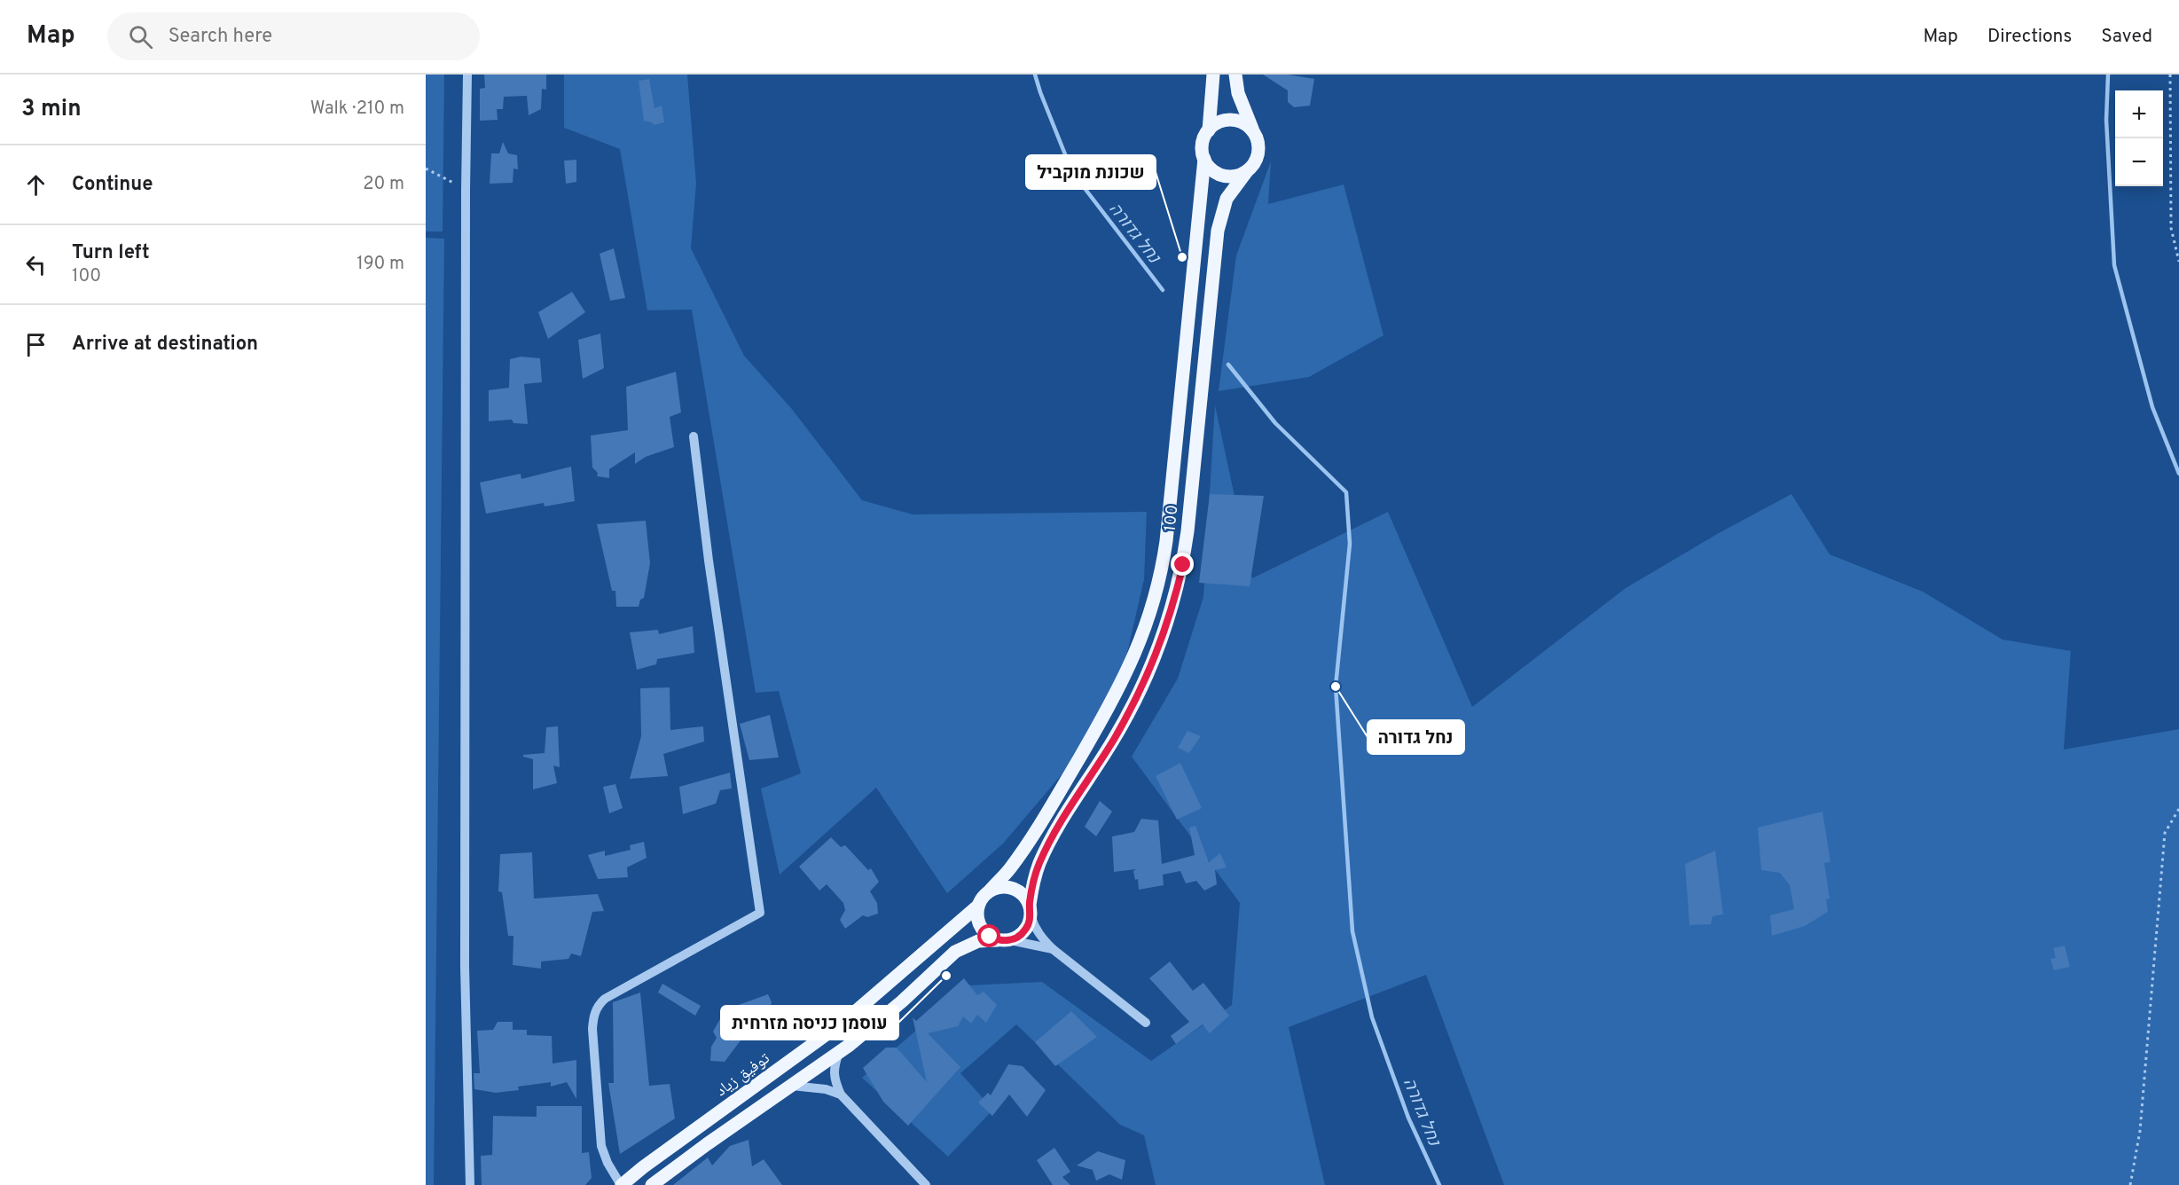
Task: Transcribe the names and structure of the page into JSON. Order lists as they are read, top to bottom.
{
  "streets": {
    "main road": ["100", "توفيق زياد"]
  },
  "crossings": [
    ["100", "توفيق زياد"]
  ],
  "water": ["נחל גדורה"],
  "places": ["שכונת מוקביל", "נחל גדורה", "עוסמן כניסה מזרחית"],
  "page": {
    "header": "Map",
    "search": "Search here",
    "nav": ["Map", "Directions", "Saved"],
    "heading": ["3 min", "Walk · 210 m"],
    "map_buttons": ["+", "−"],
    "list": [
      ["Continue", "20 m"],
      ["Turn left", "100", "190 m"],
      "Arrive at destination"
    ]
  }
}
